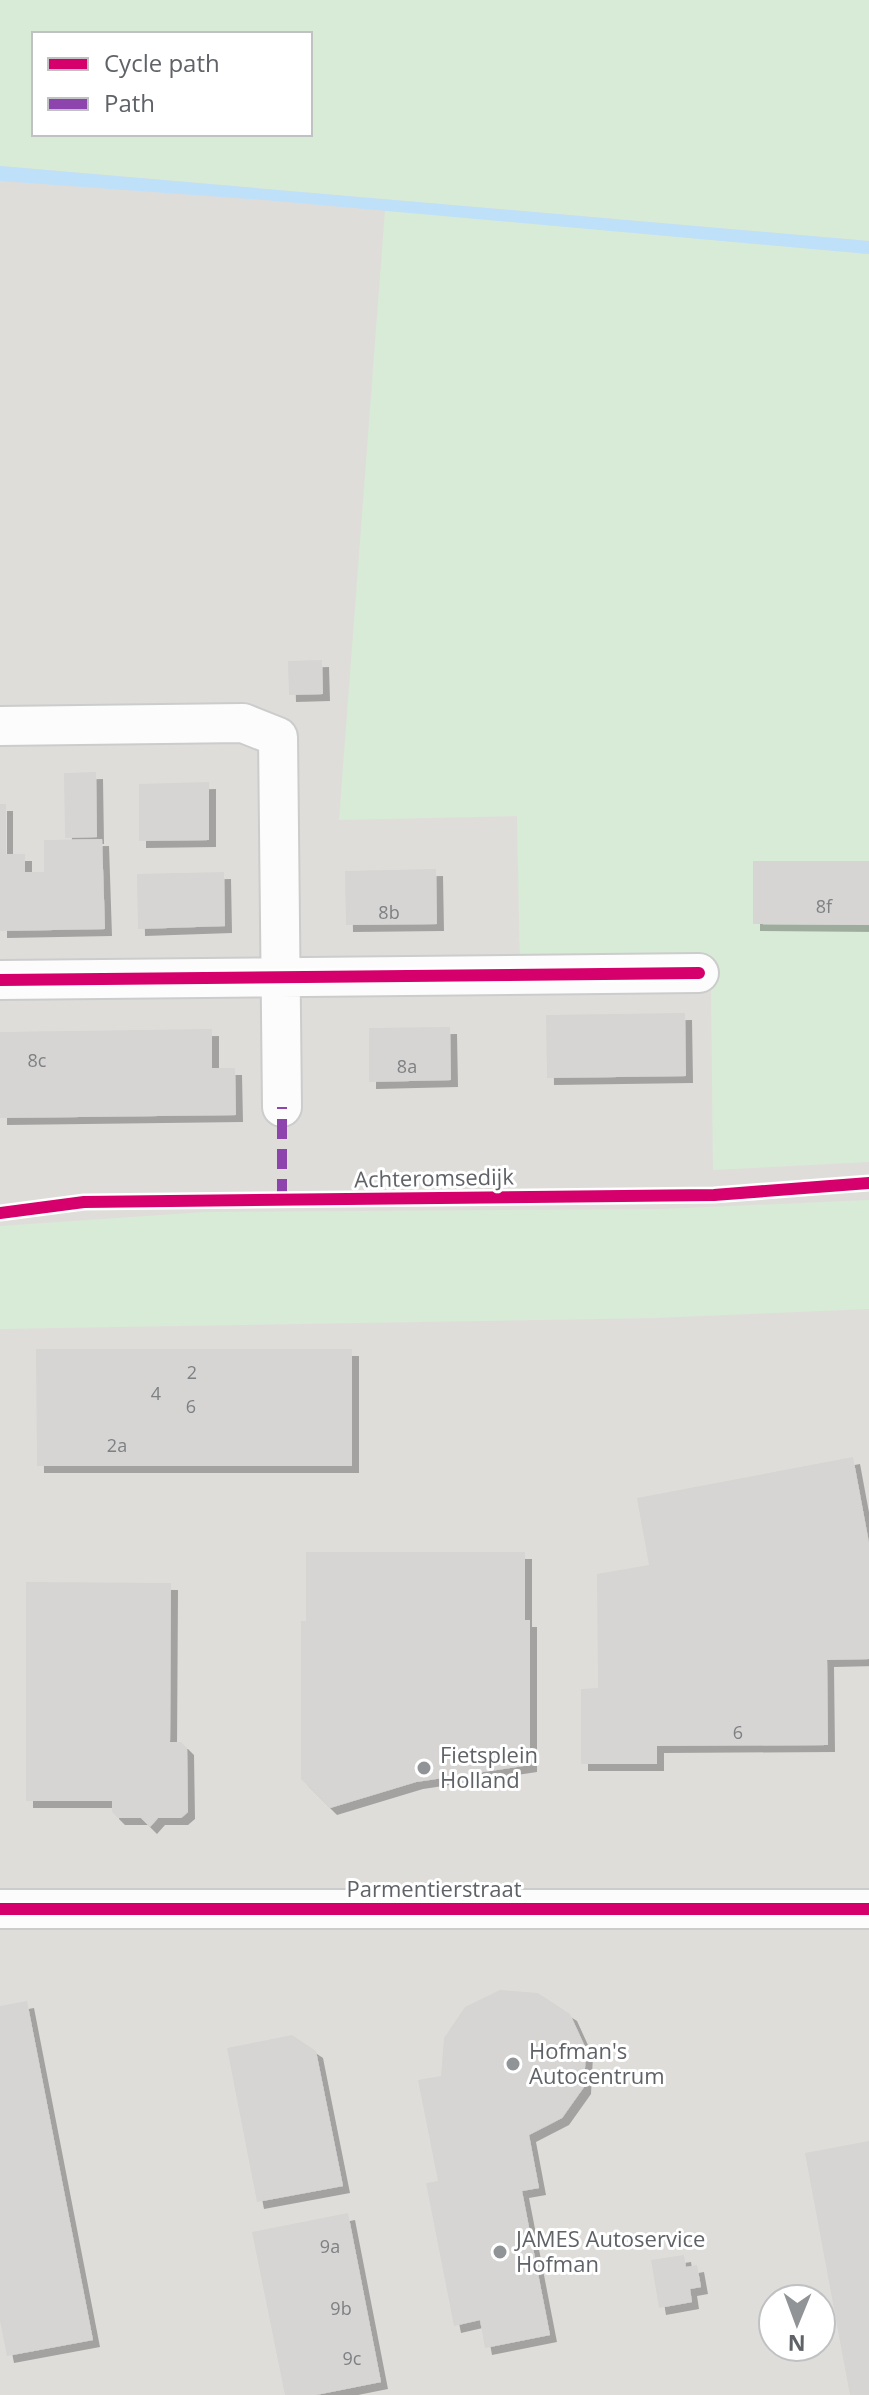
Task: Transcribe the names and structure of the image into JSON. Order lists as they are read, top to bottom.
{
  "streets": {
    "street": ["Parmentierstraat"],
    "cycle path": ["Achteromsedijk"]
  },
  "places": ["Fietsplein Holland", "Hofman's Autocentrum", "JAMES Autoservice Hofman"],
  "house_numbers": [
    "8f",
    "8b",
    "8c",
    "8a",
    "2",
    "4",
    "6",
    "2a",
    "6",
    "9a",
    "9b",
    "9c"
  ],
  "legend": ["Cycle path", "Path"],
  "north": "bottom"
}
